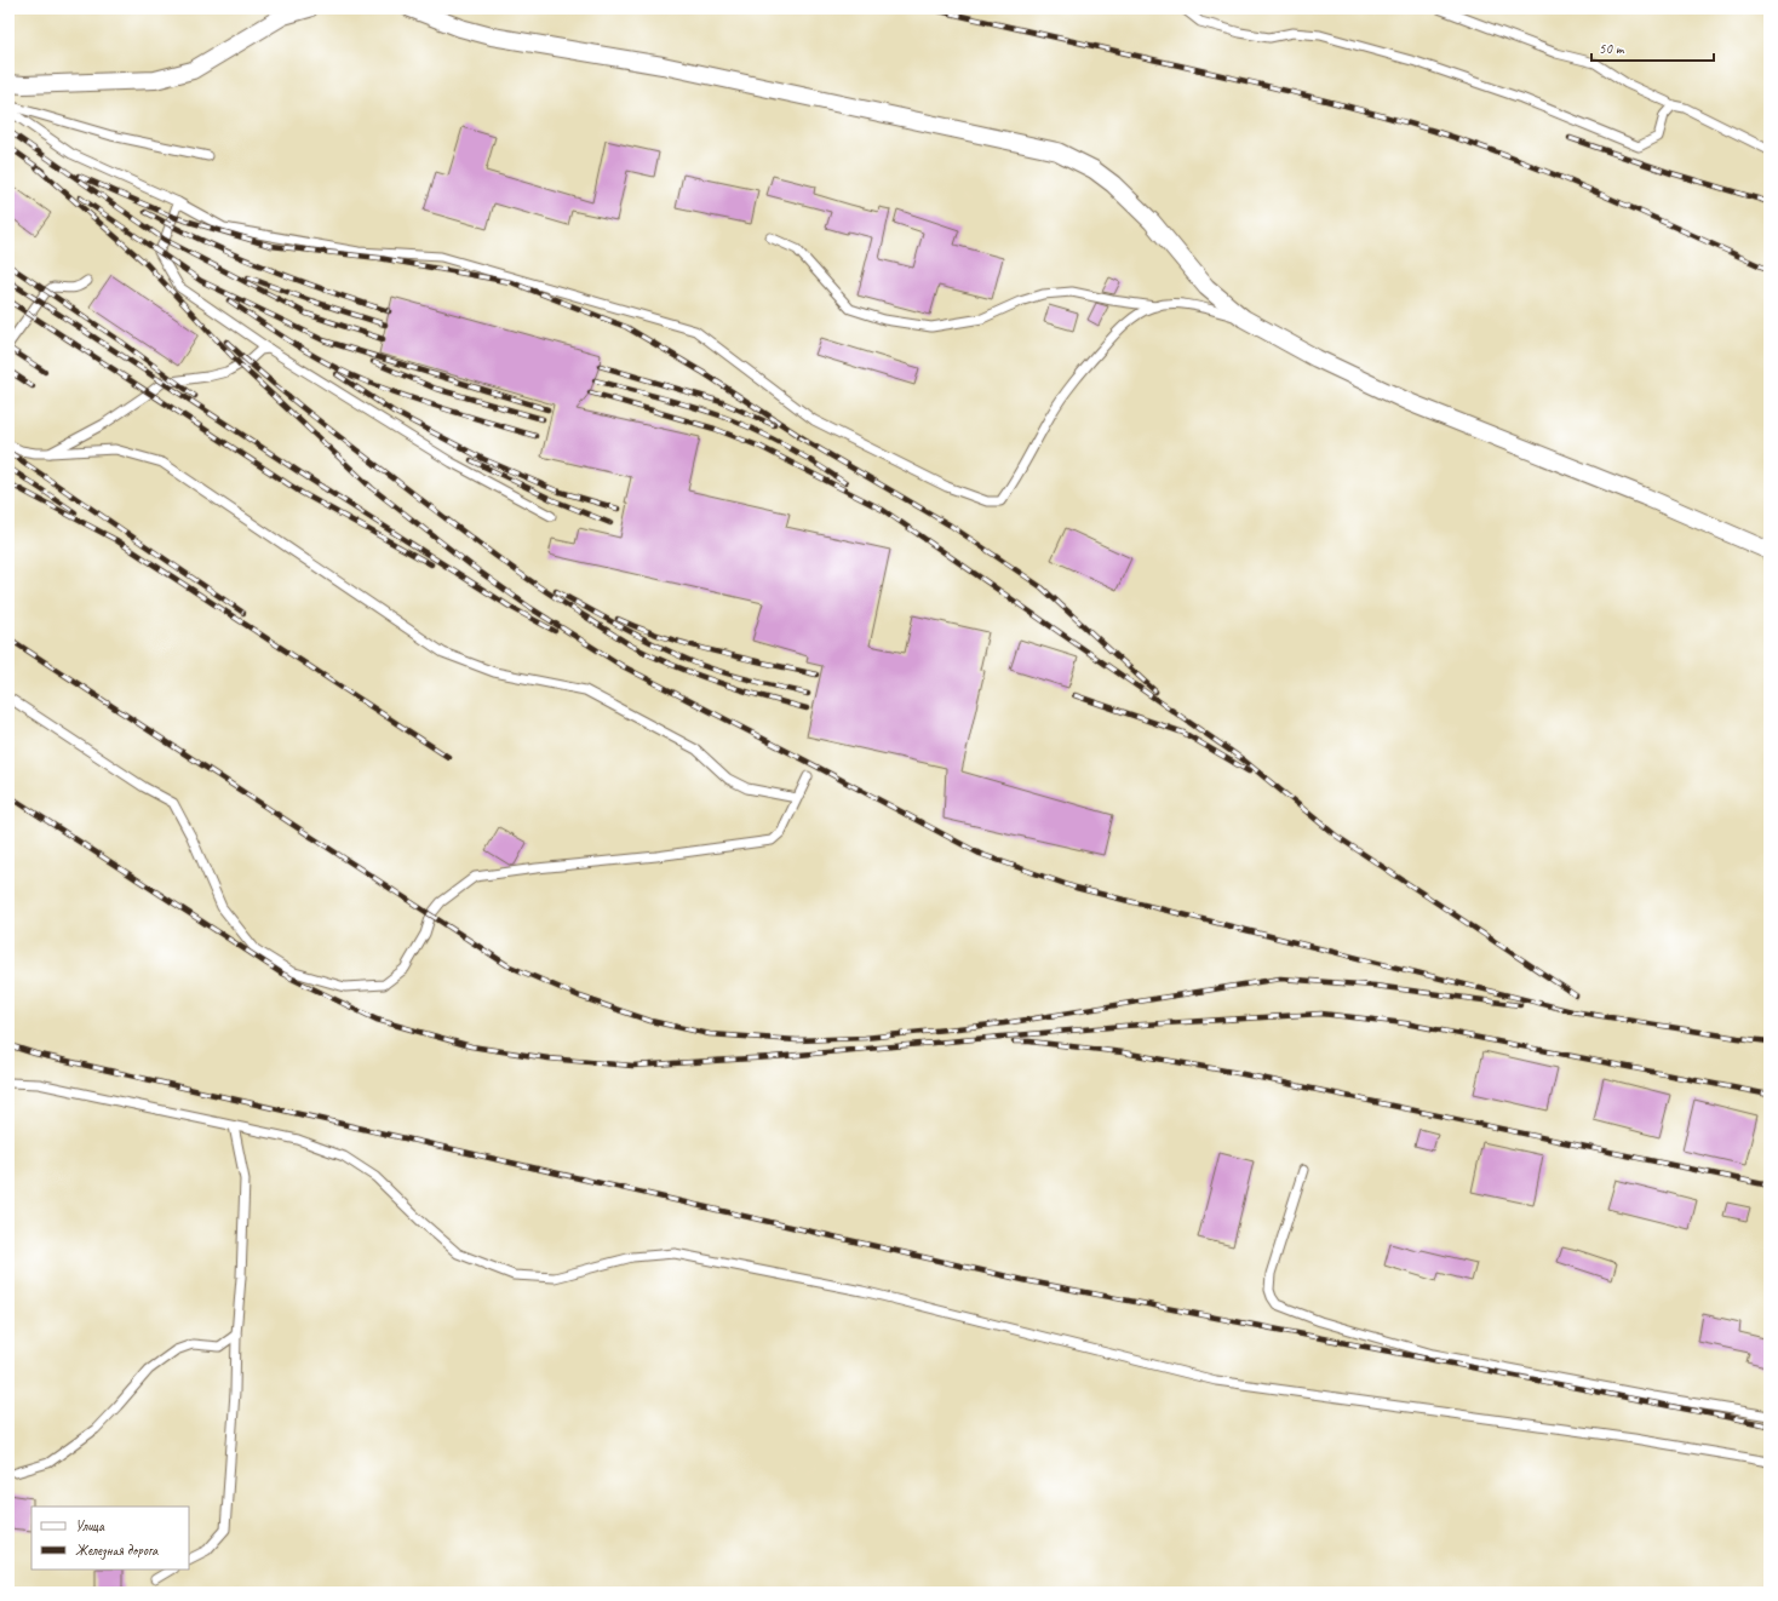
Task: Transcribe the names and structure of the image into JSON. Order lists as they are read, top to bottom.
{
  "legend": ["Улица", "Железная дорога"],
  "scale_bar": "50 m"
}
